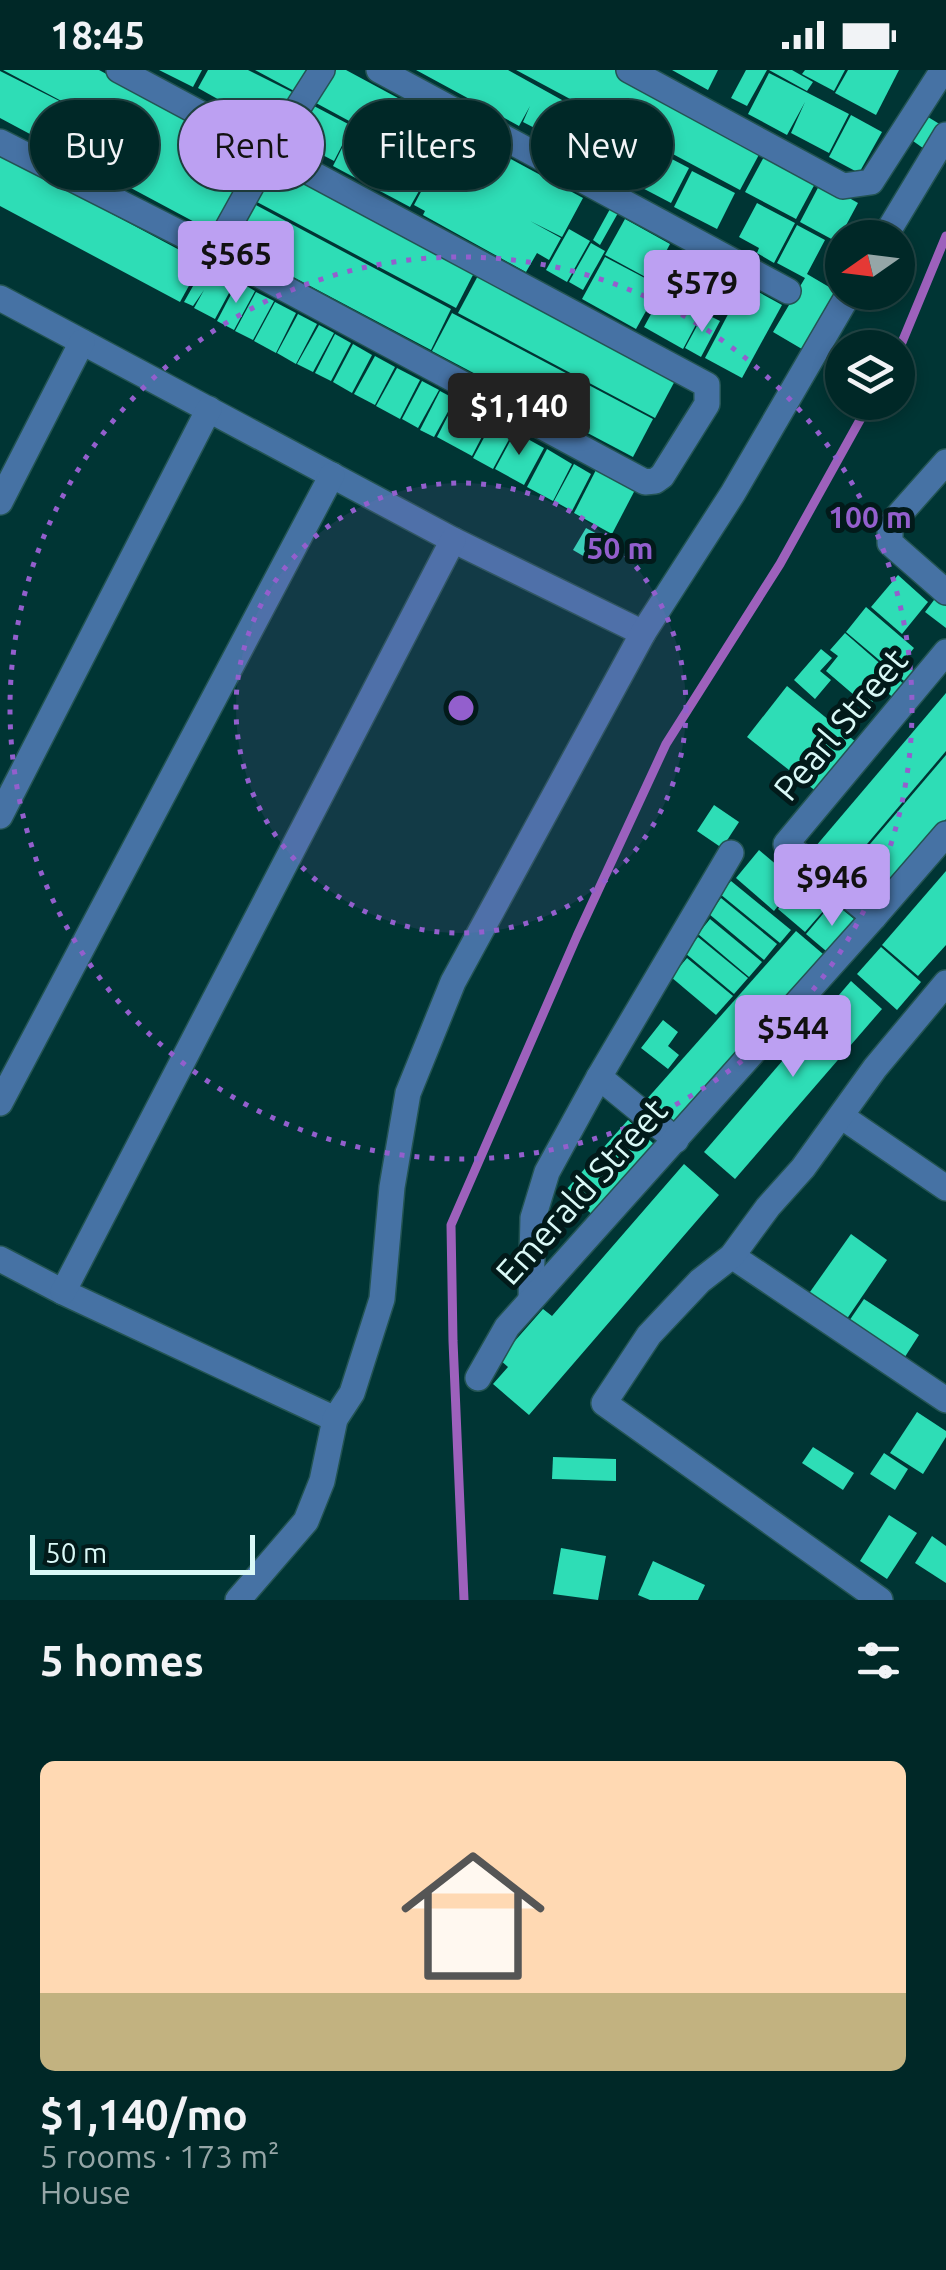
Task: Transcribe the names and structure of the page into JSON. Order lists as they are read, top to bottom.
{
  "streets": {
    "street": ["Pearl Street", "Emerald Street"]
  },
  "crossings": [
    ["Pearl Street", "Emerald Street"]
  ],
  "scale_bar": "50 m",
  "north": "left",
  "page": {
    "status": "18:45",
    "chip": [
      "Buy",
      "Rent",
      "Filters",
      "New"
    ],
    "price": [
      "$565",
      "$579",
      "$1,140",
      "$946",
      "$544"
    ],
    "scale": "50 m",
    "heading": "5 homes",
    "list": [
      {
        "name": "$1,140/mo",
        "note": "5 rooms · 173 m² · House"
      }
    ]
  },
  "rings": ["100 m", "50 m"]
}
